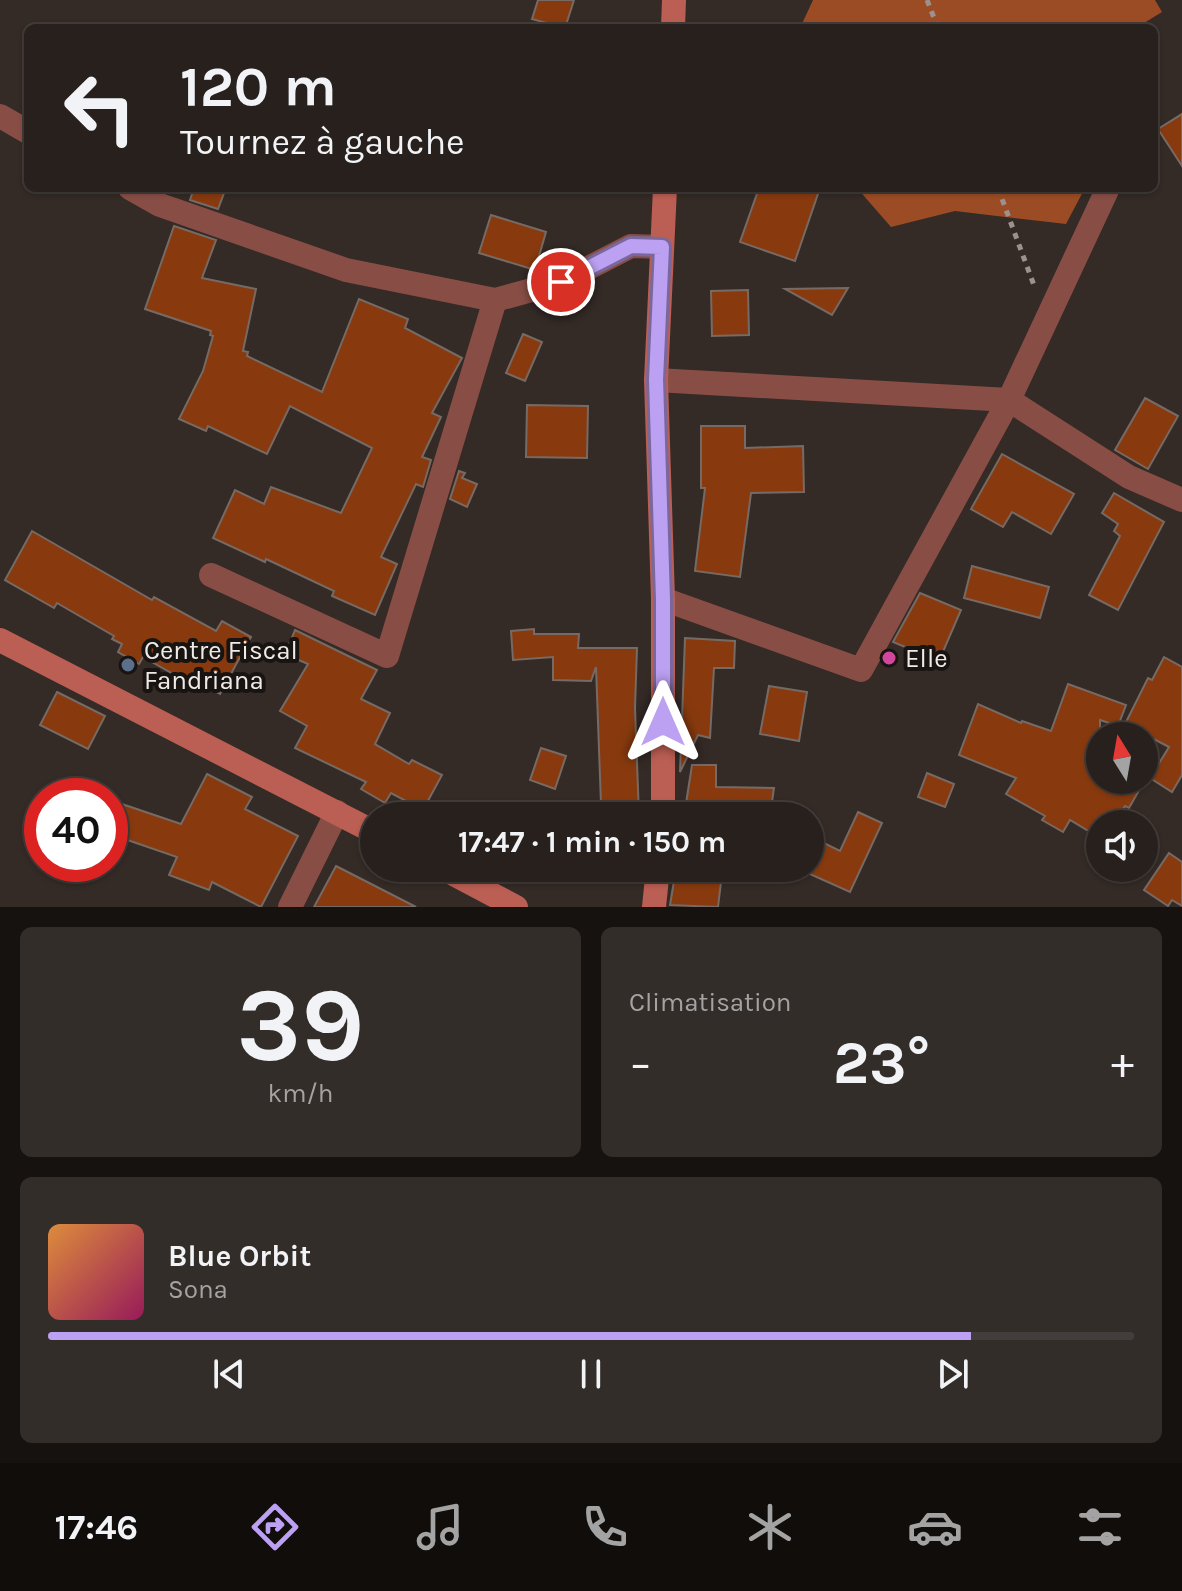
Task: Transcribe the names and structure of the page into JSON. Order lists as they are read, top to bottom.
{
  "places": ["Elle", "Centre Fiscal Fandriana"],
  "north": "top",
  "page": {
    "turn": ["120 m", "Tournez à gauche"],
    "limit": "40",
    "trip": "17:47 · 1 min · 150 m",
    "tile": [
      ["39", "km/h"],
      "Climatisation"
    ],
    "heat": ["−", "23°", "+"],
    "song": ["Blue Orbit", "Sona"],
    "tabs": "17:46"
  }
}
